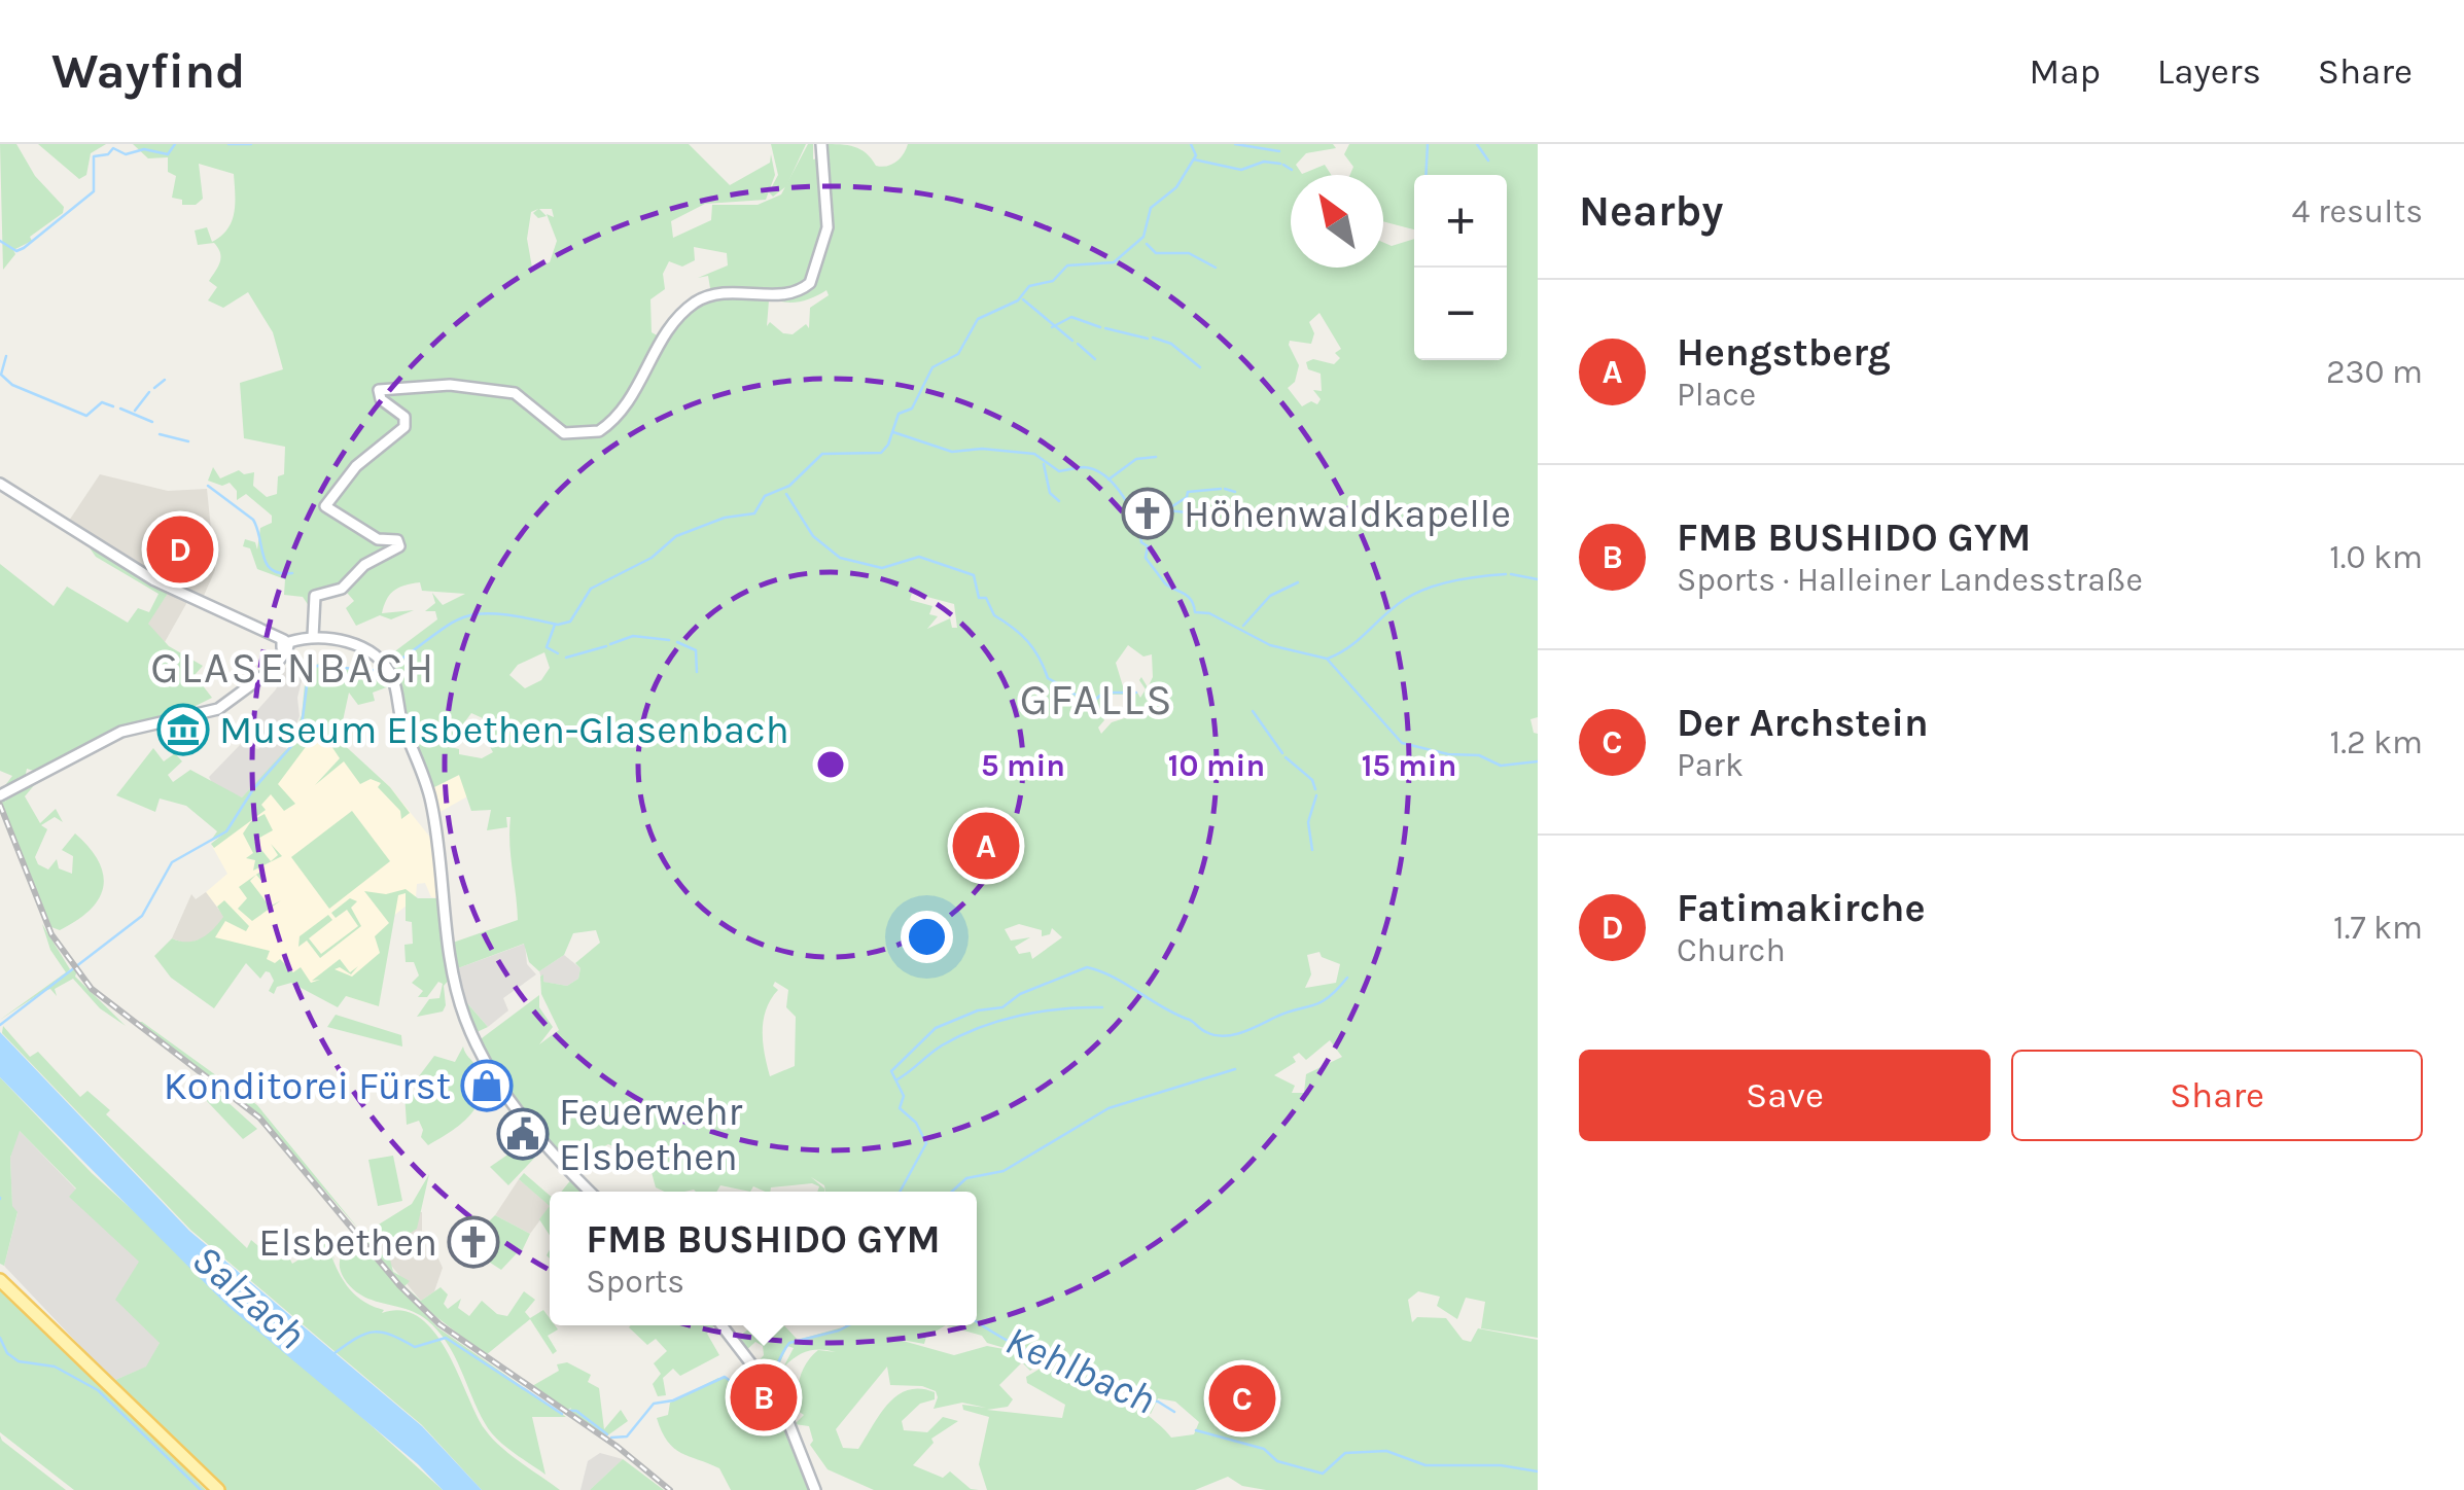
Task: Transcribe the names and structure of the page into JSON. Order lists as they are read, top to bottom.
{
  "districts": ["GLASENBACH", "GFALLS"],
  "water": ["Salzach", "Kehlbach"],
  "places": {
    "church": ["Höhenwaldkapelle", "Elsbethen"],
    "museum": ["Museum Elsbethen-Glasenbach"],
    "shop": ["Konditorei Fürst"],
    "public building": ["Feuerwehr Elsbethen"]
  },
  "north": "top left",
  "page": {
    "header": "Wayfind",
    "nav": ["Map", "Layers", "Share"],
    "heading": ["Nearby", "4 results"],
    "map_buttons": ["+", "−"],
    "list": [
      {
        "mark": "A",
        "name": "Hengstberg",
        "note": "Place",
        "value": "230 m"
      },
      {
        "mark": "B",
        "name": "FMB BUSHIDO GYM",
        "note": "Sports · Halleiner Landesstraße",
        "value": "1.0 km"
      },
      {
        "mark": "C",
        "name": "Der Archstein",
        "note": "Park",
        "value": "1.2 km"
      },
      {
        "mark": "D",
        "name": "Fatimakirche",
        "note": "Church",
        "value": "1.7 km"
      }
    ],
    "pins": [
      "D",
      "A",
      "B",
      "C"
    ],
    "buttons": ["Save", "Share"],
    "popup": ["FMB BUSHIDO GYM", "Sports"]
  },
  "rings": ["5 min", "10 min", "15 min"]
}
